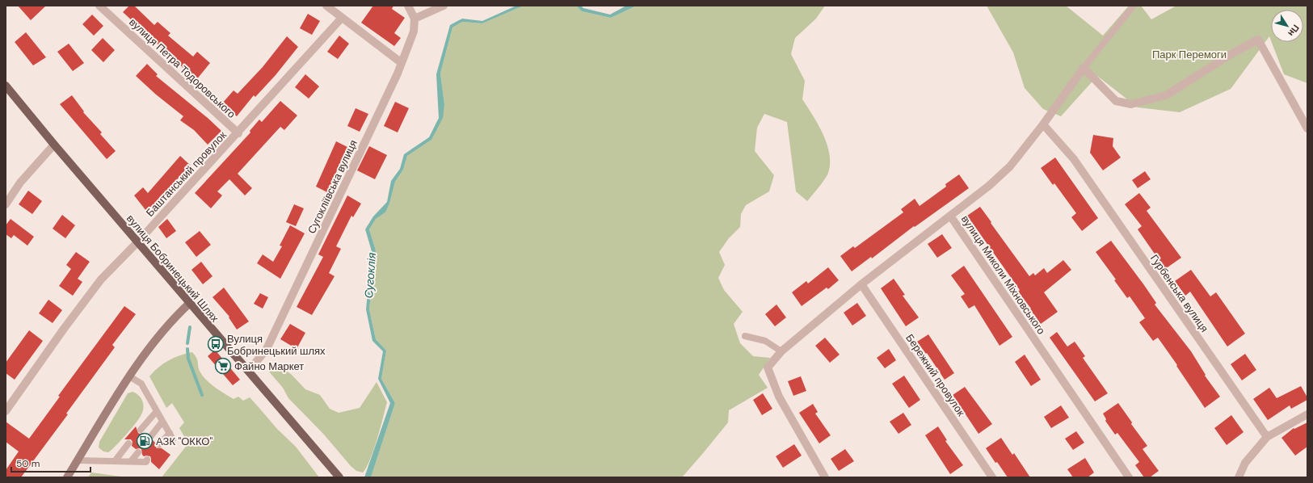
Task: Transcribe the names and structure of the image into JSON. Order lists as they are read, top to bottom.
{
  "streets": {
    "main road": ["вулиця Бобринецький Шлях"],
    "street": [
      "вулиця Петра Тодоровського",
      "Баштанський провулок",
      "Сугокліївська вулиця",
      "вулиця Миколи Міхновського",
      "Гурбенська вулиця",
      "Бережний провулок"
    ]
  },
  "crossings": [
    ["вулиця Петра Тодоровського", "Баштанський провулок"],
    ["Баштанський провулок", "вулиця Бобринецький Шлях"],
    ["Сугокліївська вулиця", "вулиця Бобринецький Шлях"],
    ["вулиця Миколи Міхновського", "Бережний провулок"]
  ],
  "water": ["Сугоклія"],
  "parks": ["Парк Перемоги"],
  "places": {
    "bus stop": ["Вулиця Бобринецький шлях"],
    "supermarket": ["Файно Маркет"],
    "fuel station": ["АЗК \"ОККО\""]
  },
  "scale_bar": "50 m",
  "north": "bottom right"
}
